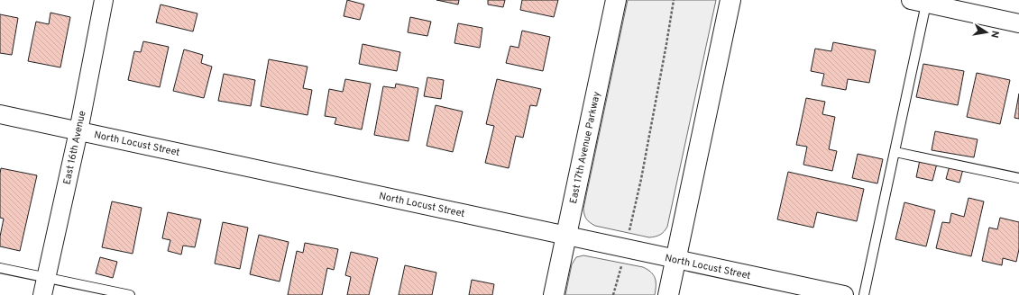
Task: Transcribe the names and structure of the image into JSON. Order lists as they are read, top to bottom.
{
  "streets": {
    "main road": ["East 17th Avenue Parkway"],
    "street": ["North Locust Street", "East 16th Avenue"]
  },
  "crossings": [
    ["North Locust Street", "East 16th Avenue"],
    ["North Locust Street", "East 17th Avenue Parkway"]
  ],
  "north": "right"
}
